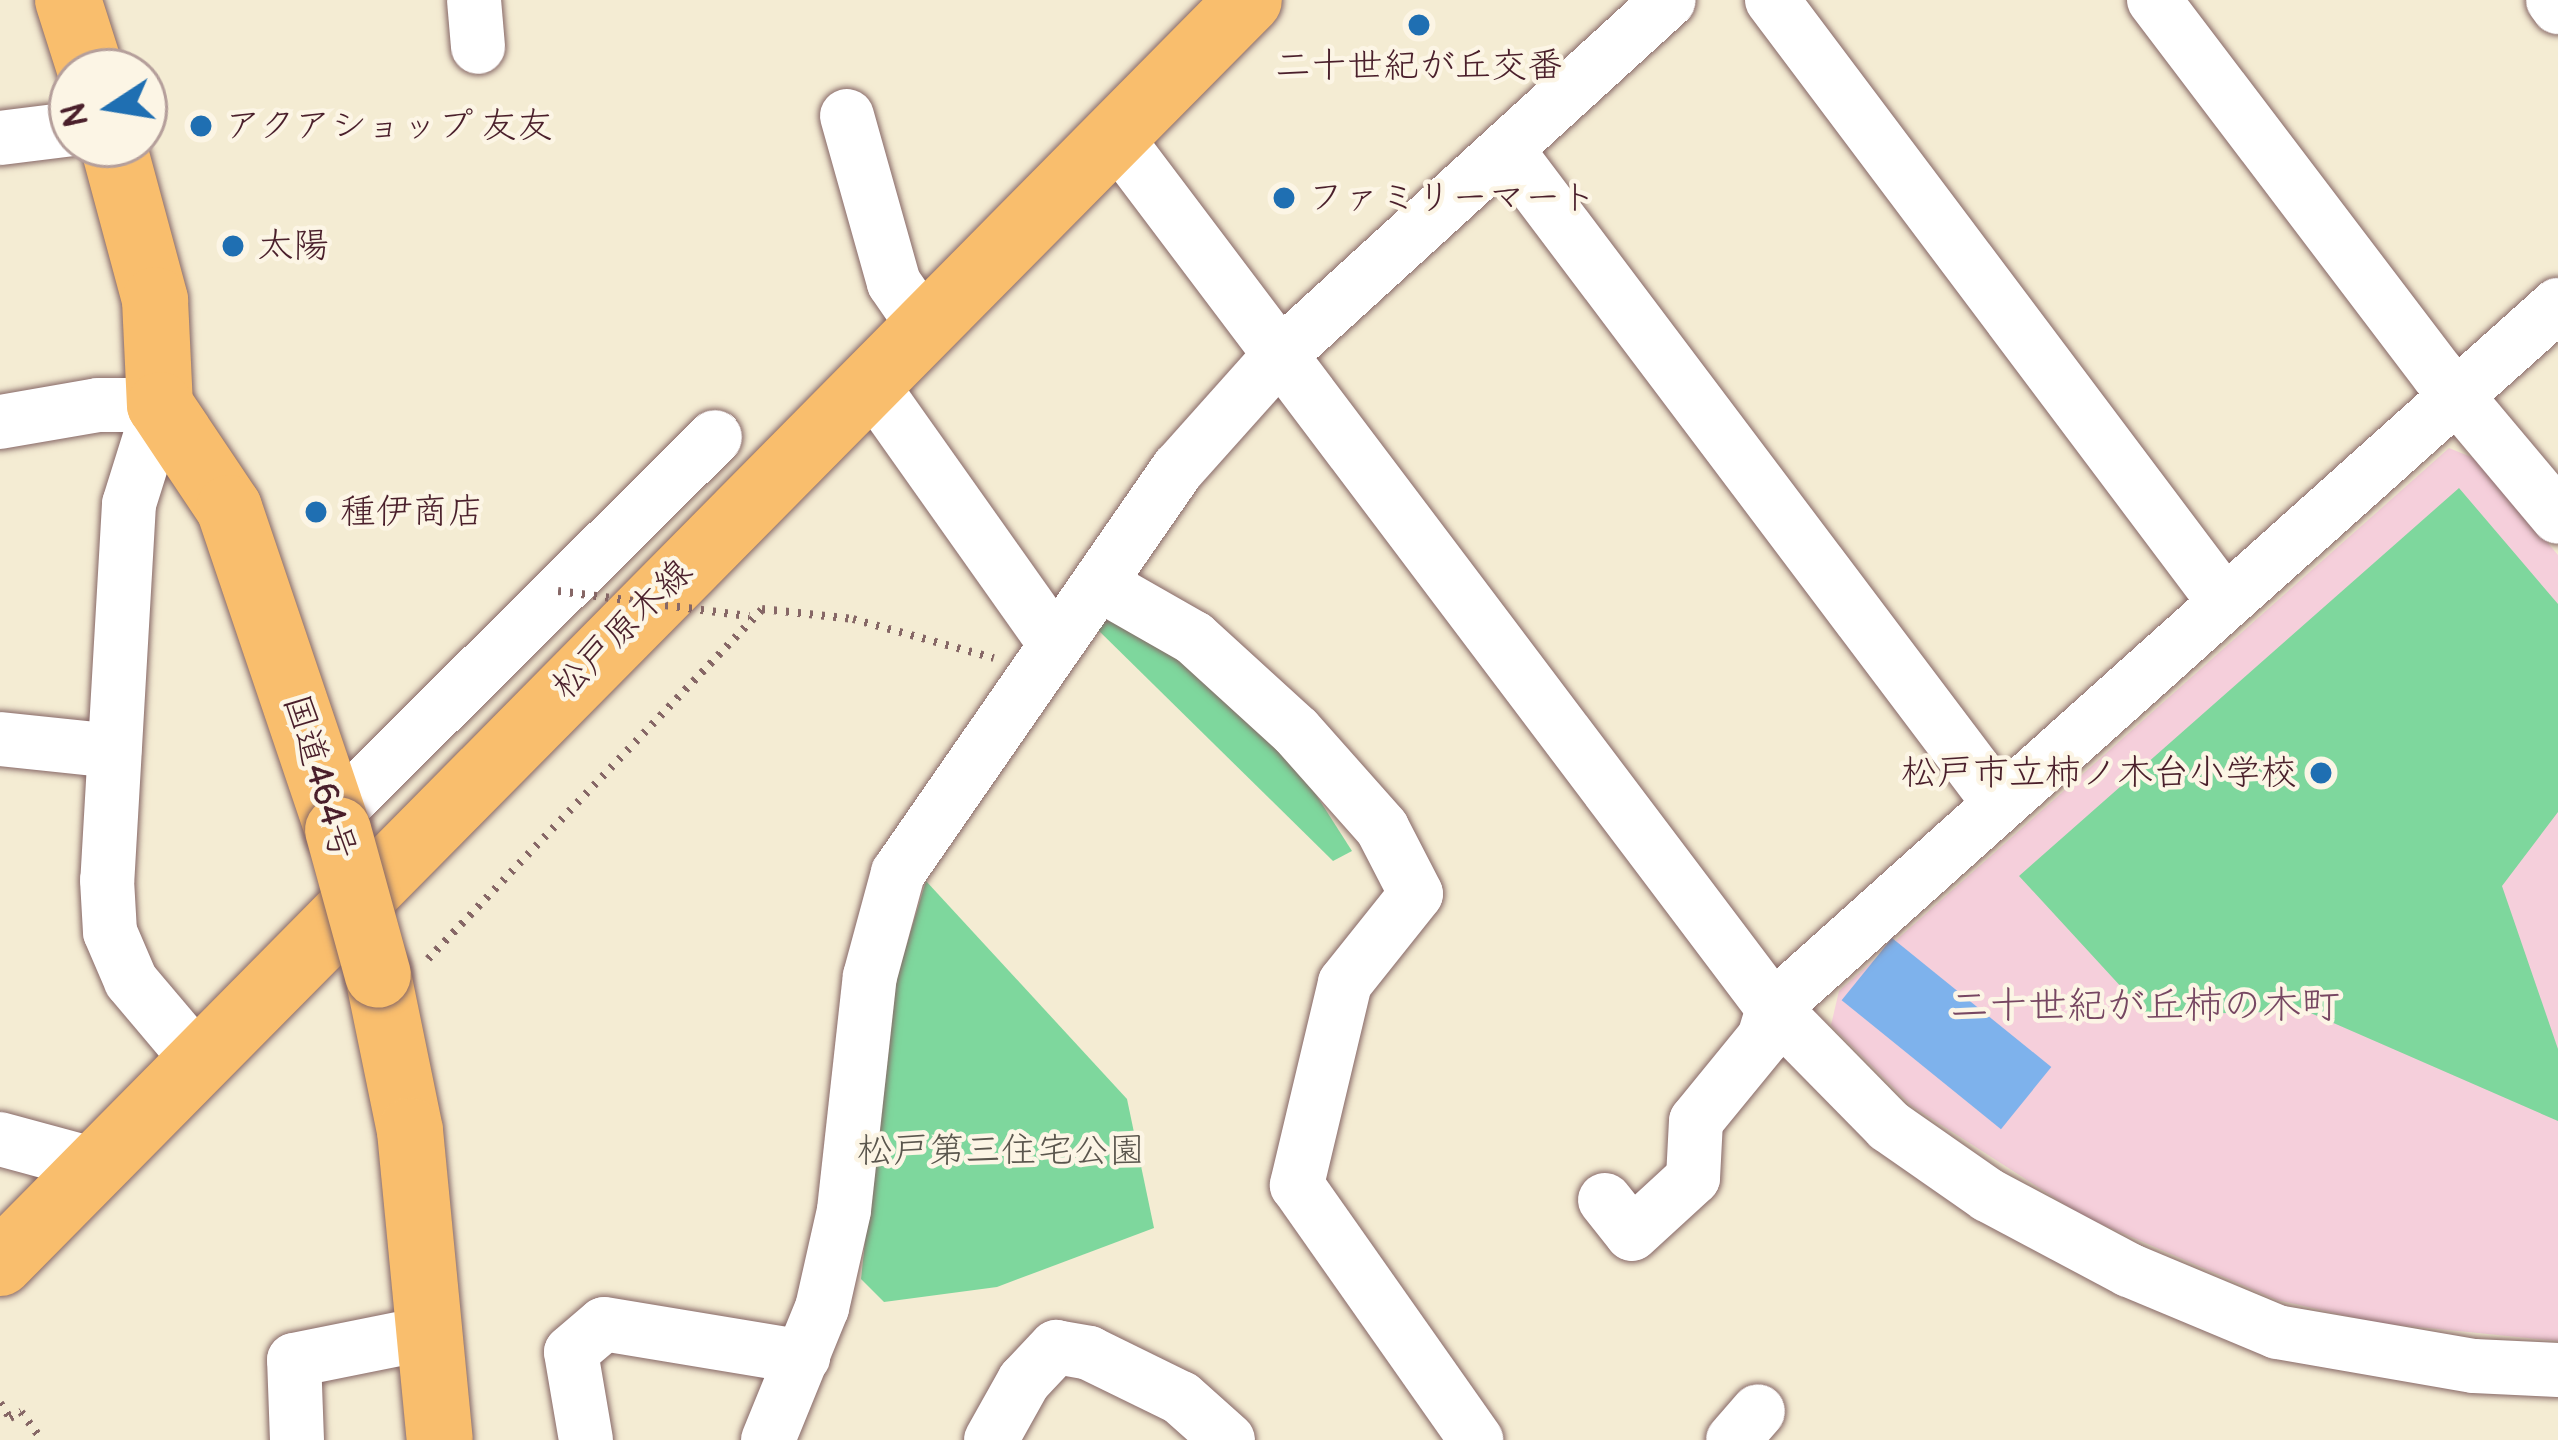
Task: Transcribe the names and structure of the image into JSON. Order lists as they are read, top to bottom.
{
  "streets": {
    "main road": ["松戸原木線", "国道464号"]
  },
  "districts": ["二十世紀が丘柿の木町"],
  "parks": ["松戸第三住宅公園"],
  "places": [
    "二十世紀が丘交番",
    "アクアショップ 友友",
    "ファミリーマート",
    "太陽",
    "種伊商店",
    "松戸市立柿ノ木台小学校"
  ],
  "north": "left"
}
